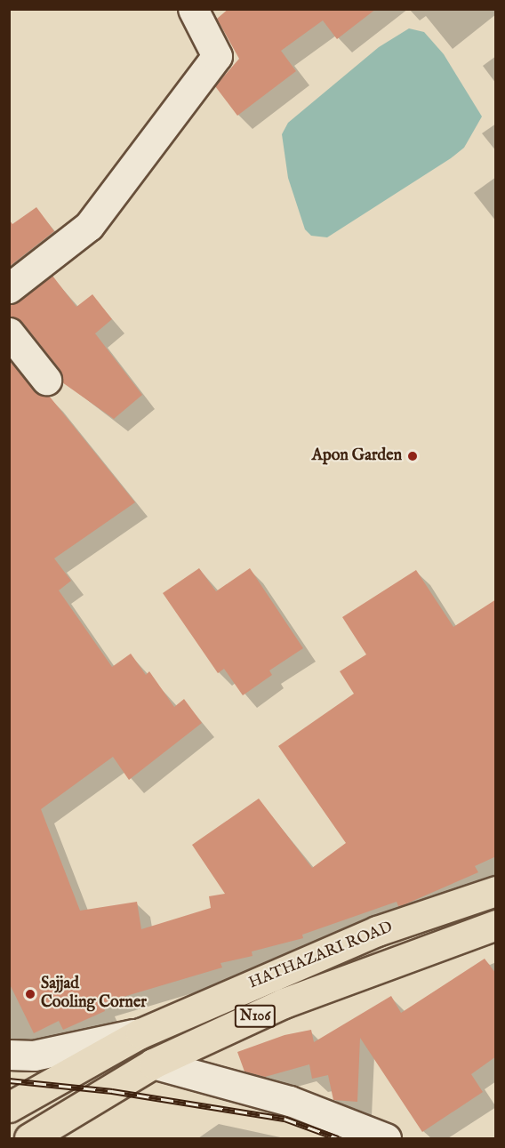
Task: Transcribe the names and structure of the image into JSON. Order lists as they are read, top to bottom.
{
  "streets": {
    "highway": ["HATHAZARI ROAD", "N106"]
  },
  "places": ["Apon Garden", "Sajjad Cooling Corner"]
}
